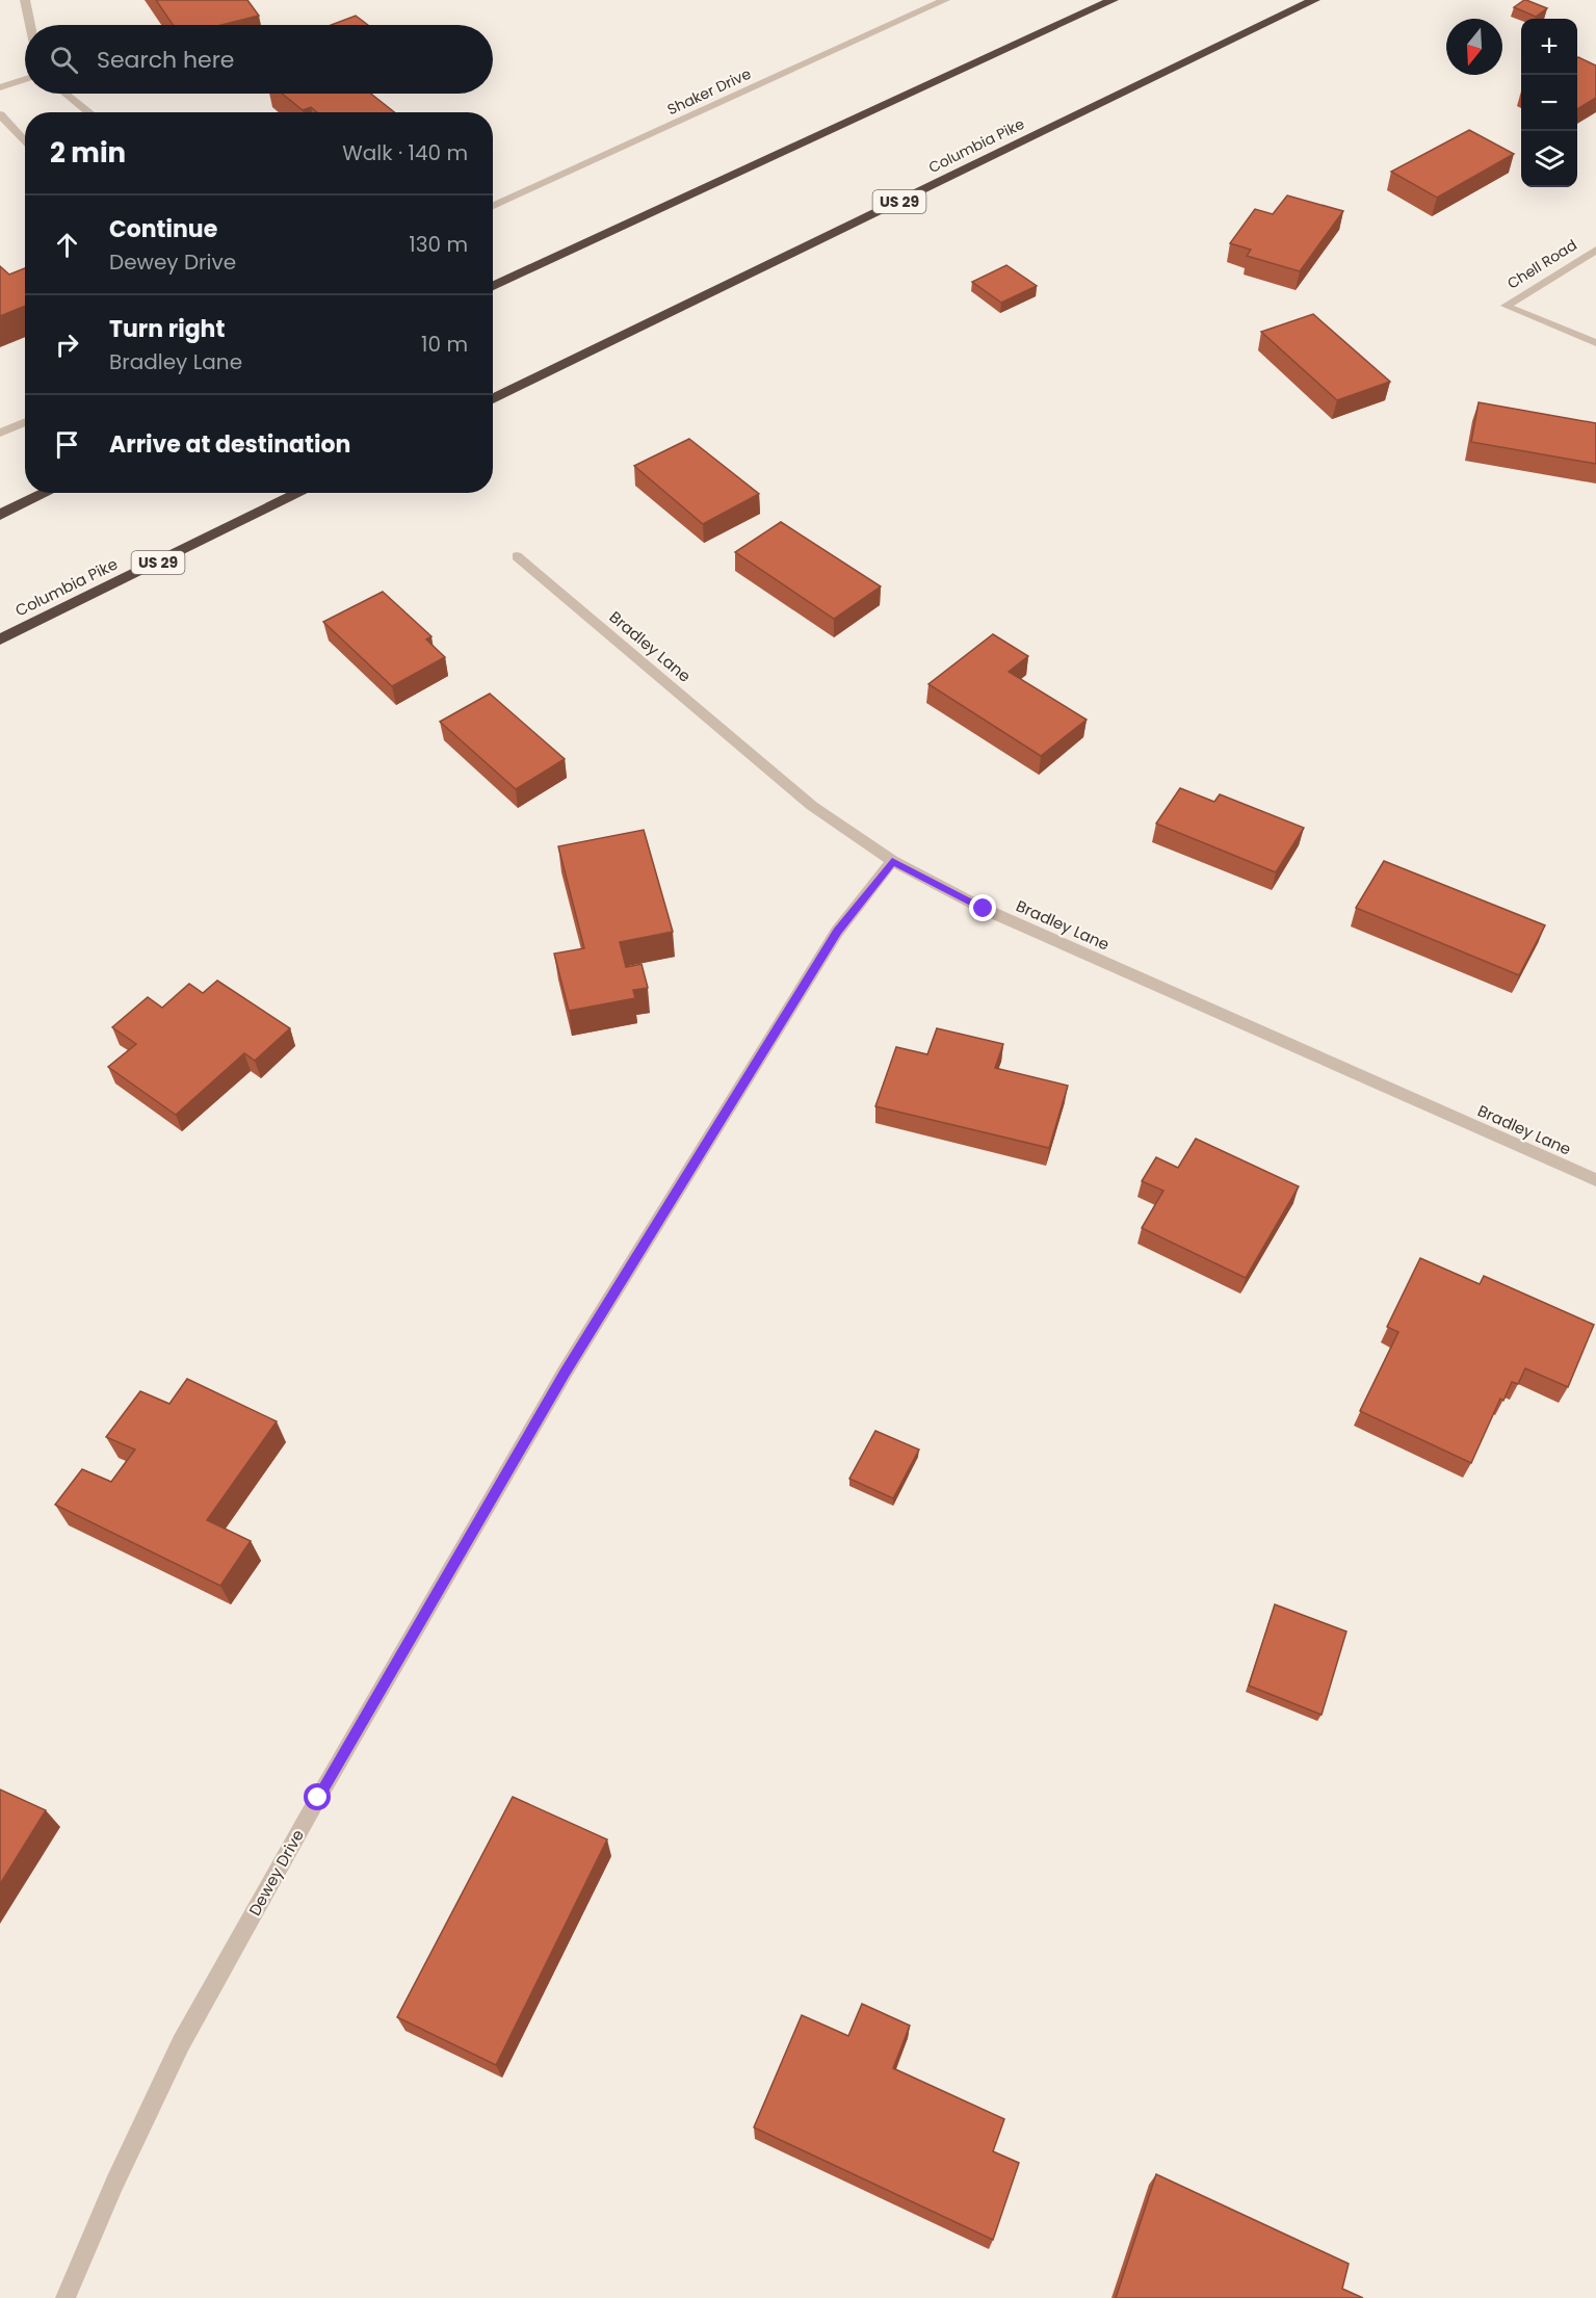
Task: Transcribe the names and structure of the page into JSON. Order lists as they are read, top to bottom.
{
  "streets": {
    "highway": ["Columbia Pike", "US 29"],
    "street": [
      "Shaker Drive",
      "Chell Road",
      "Bradley Lane",
      "Dewey Drive"
    ]
  },
  "crossings": [
    ["Bradley Lane", "Dewey Drive"]
  ],
  "north": "bottom",
  "page": {
    "map_buttons": ["+", "−"],
    "search": "Search here",
    "heading": ["2 min", "Walk · 140 m"],
    "list": [
      ["Continue", "Dewey Drive", "130 m"],
      ["Turn right", "Bradley Lane", "10 m"],
      "Arrive at destination"
    ]
  }
}
